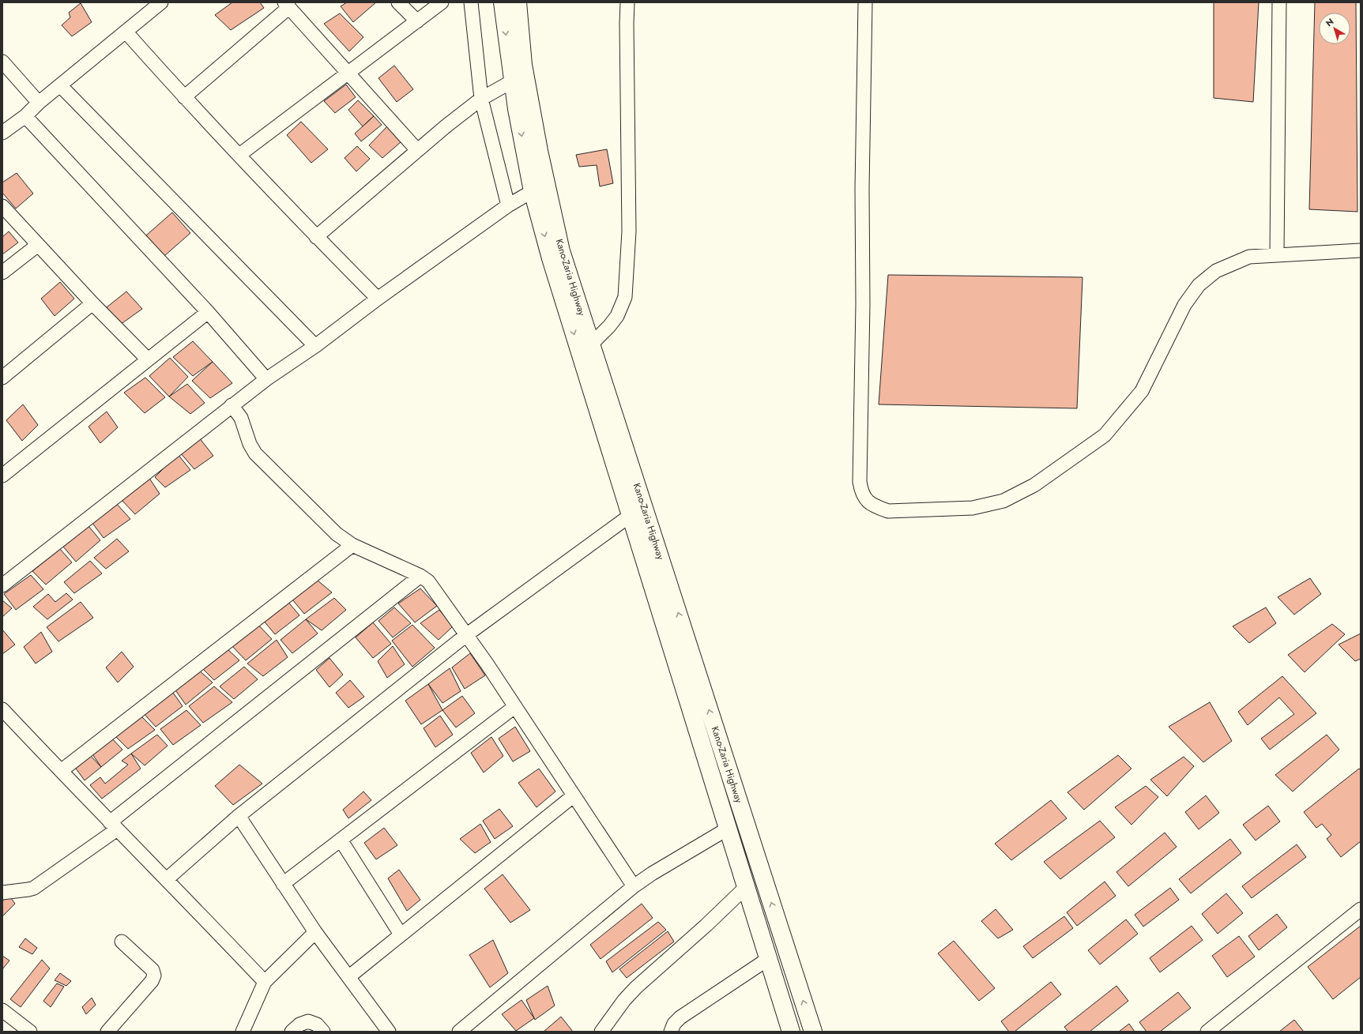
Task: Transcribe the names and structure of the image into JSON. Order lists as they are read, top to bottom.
{
  "streets": {
    "highway": ["Kano-Zaria Highway"]
  },
  "north": "top left"
}
